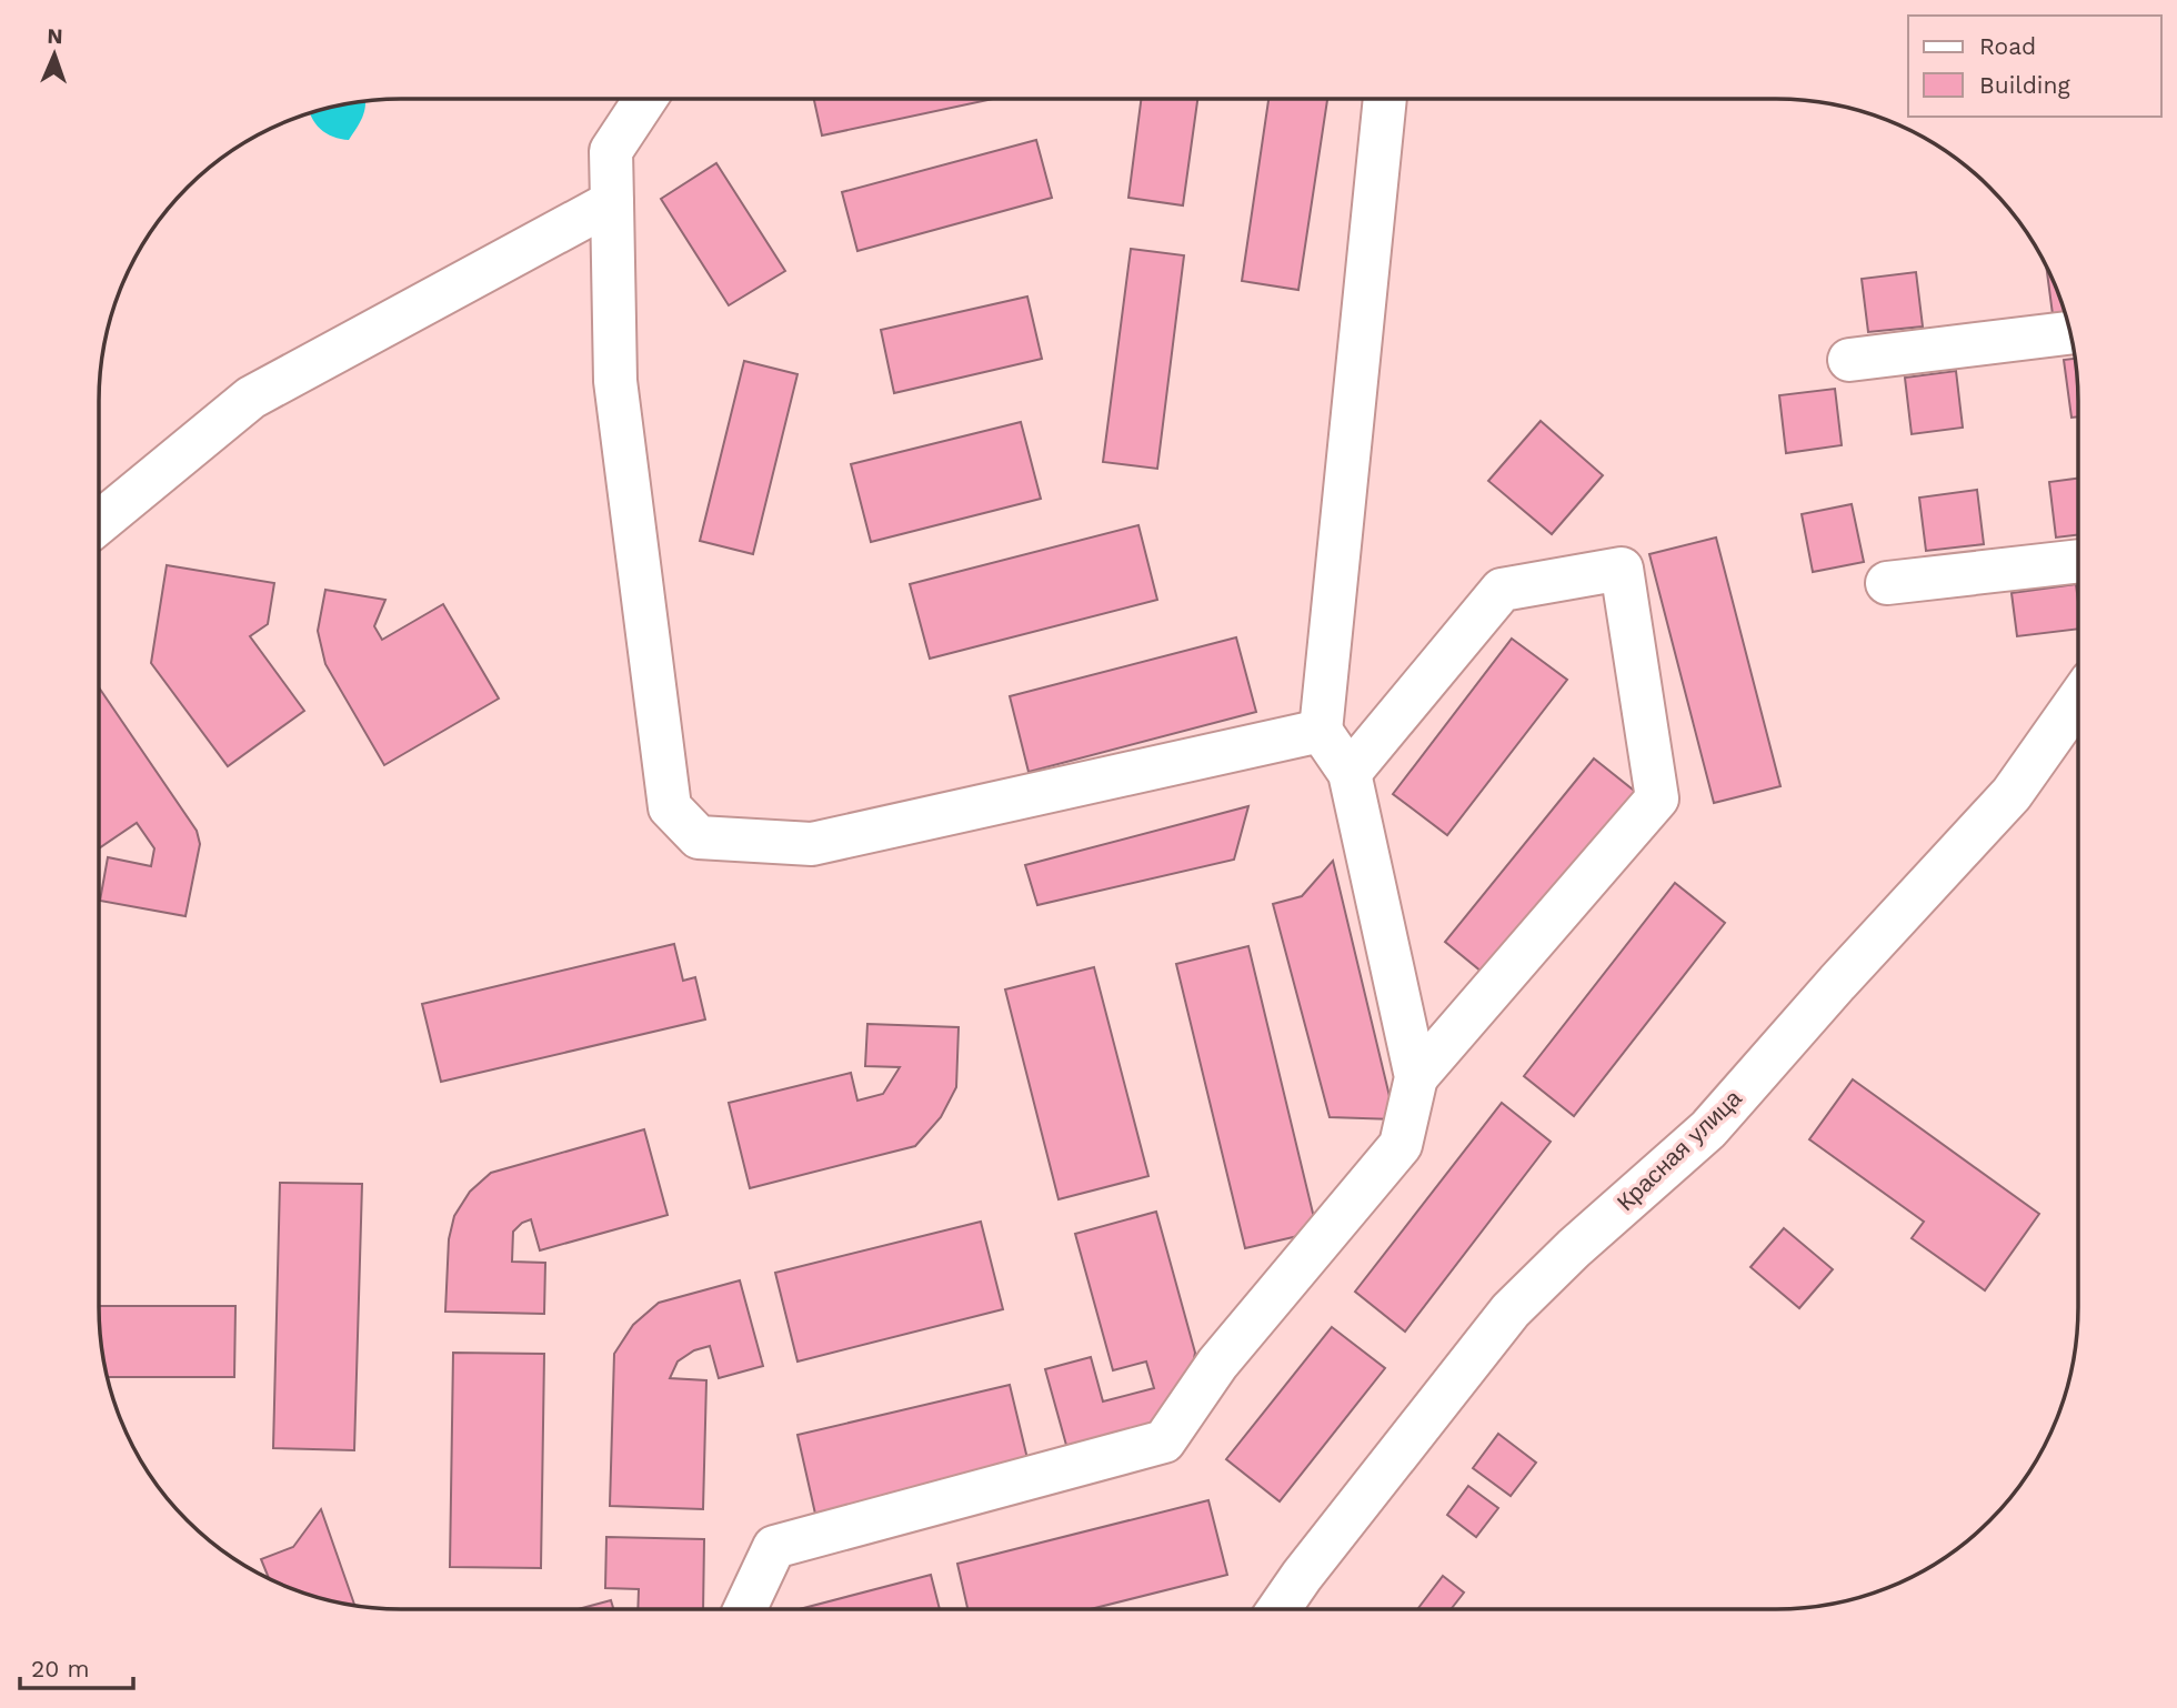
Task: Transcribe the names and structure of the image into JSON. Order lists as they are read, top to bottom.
{
  "streets": {
    "street": ["Красная улица"]
  },
  "legend": ["Road", "Building"],
  "scale_bar": "20 m",
  "north": "top"
}
